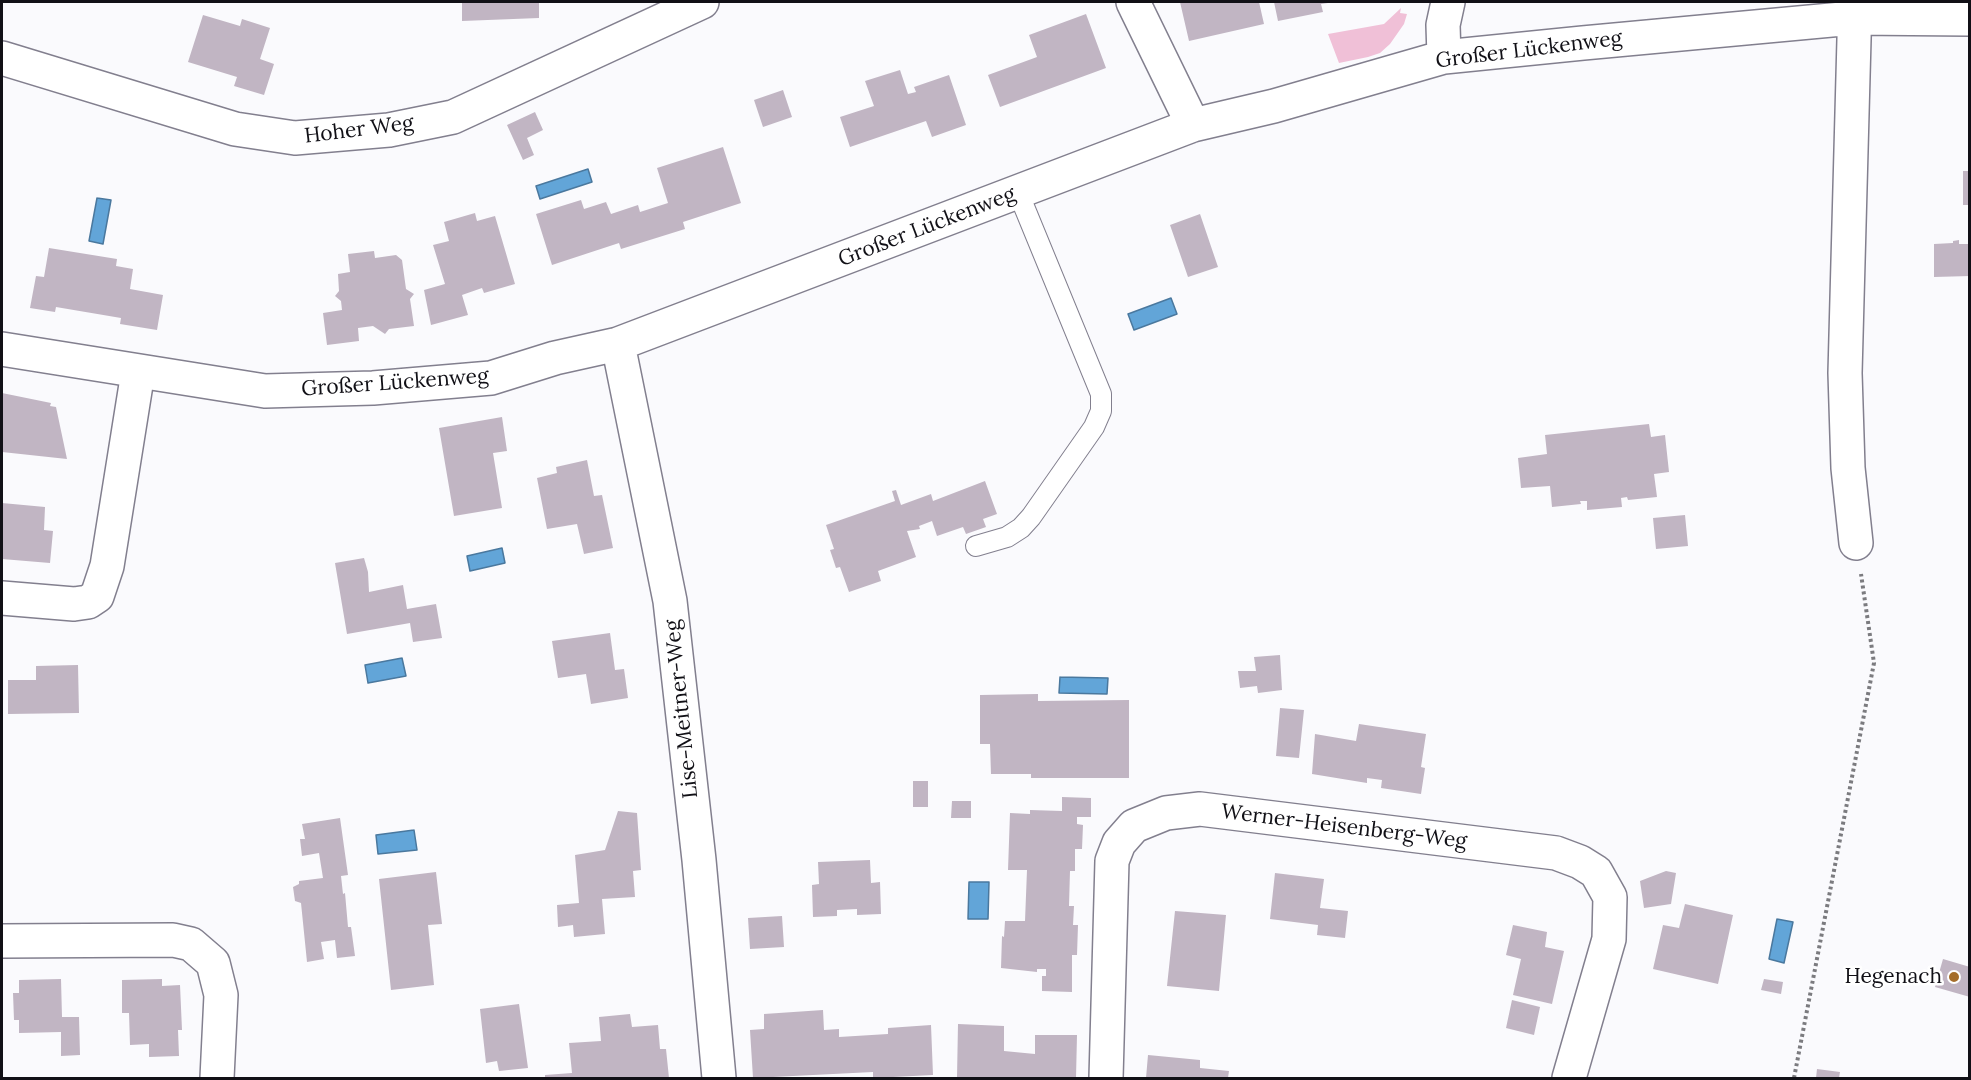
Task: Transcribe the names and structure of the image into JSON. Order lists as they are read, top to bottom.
{
  "streets": {
    "street": [
      "Großer Lückenweg",
      "Hoher Weg",
      "Lise-Meitner-Weg",
      "Werner-Heisenberg-Weg"
    ]
  },
  "crossings": [
    ["Großer Lückenweg", "Lise-Meitner-Weg"]
  ],
  "places": ["Hegenach"]
}
